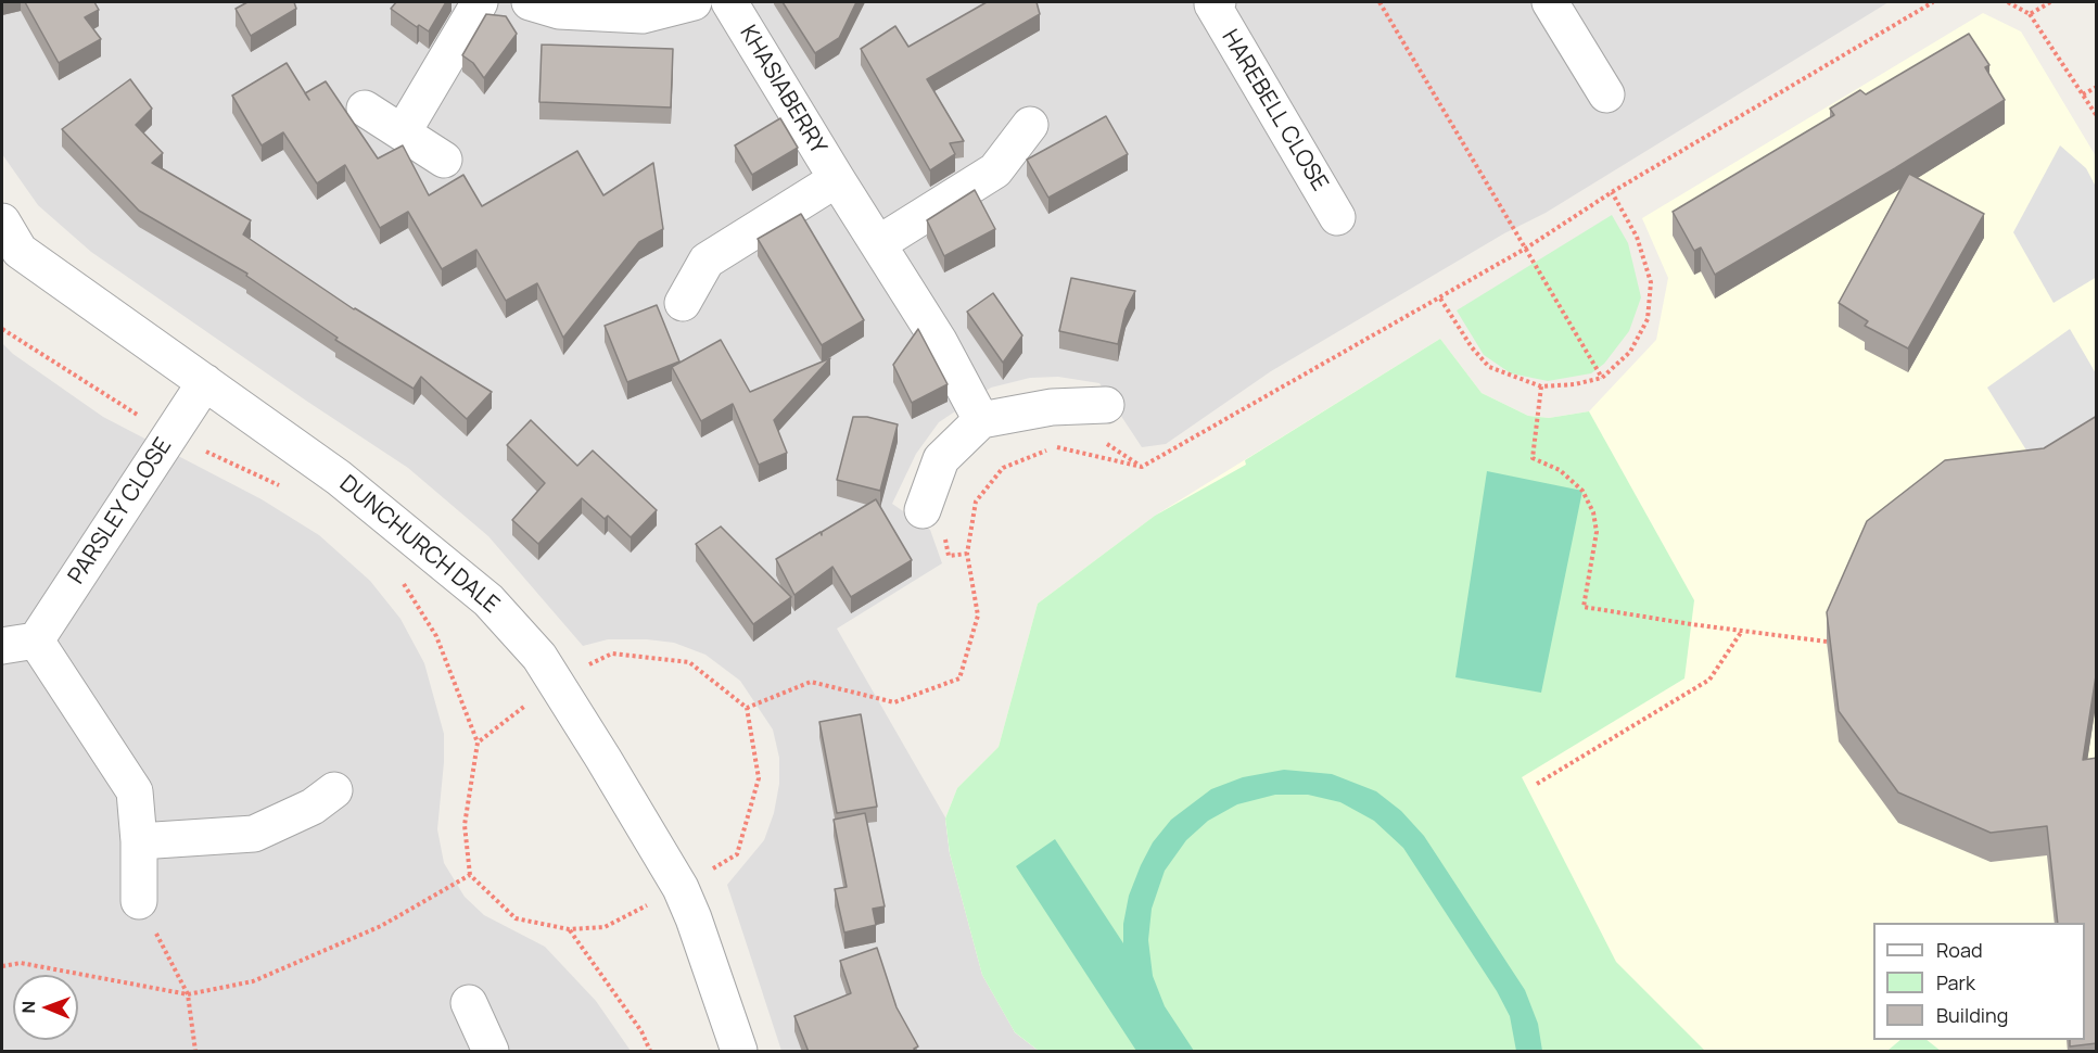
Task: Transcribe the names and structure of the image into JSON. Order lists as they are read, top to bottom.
{
  "streets": {
    "street": [
      "KHASIABERRY",
      "HAREBELL CLOSE",
      "PARSLEY CLOSE",
      "DUNCHURCH DALE"
    ]
  },
  "crossings": [
    ["PARSLEY CLOSE", "DUNCHURCH DALE"]
  ],
  "legend": ["Road", "Park", "Building"],
  "north": "left"
}
